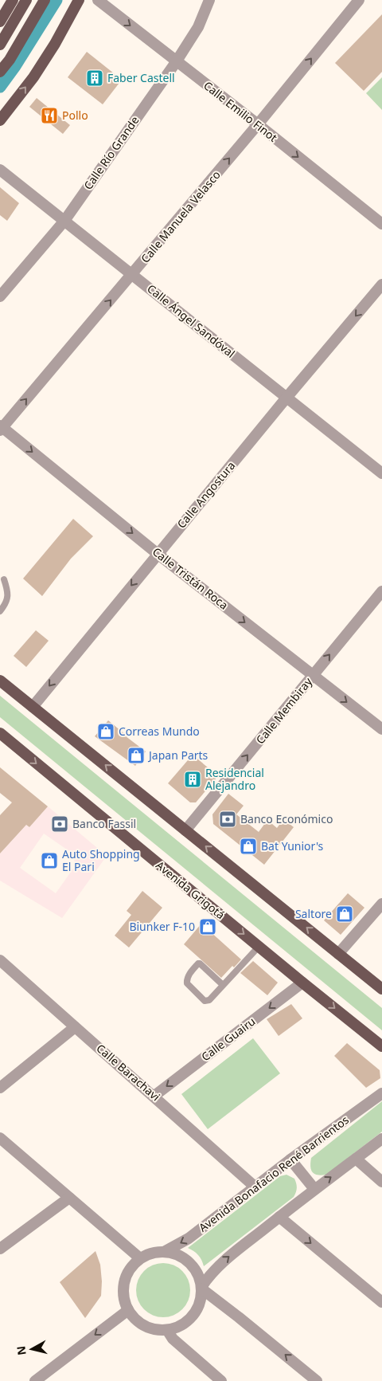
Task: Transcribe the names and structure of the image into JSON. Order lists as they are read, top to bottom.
{
  "streets": {
    "main road": ["Avenida Grigotá"],
    "street": [
      "Calle Emilio Finot",
      "Calle Río Grande",
      "Calle Manuela Velasco",
      "Calle Ángel Sandóval",
      "Calle Angostura",
      "Calle Tristán Roca",
      "Calle Membiray",
      "Calle Guairu",
      "Calle Barachavi",
      "Avenida Bonafacio René Barrientos"
    ]
  },
  "crossings": [
    ["Calle Emilio Finot", "Calle Río Grande"],
    ["Calle Emilio Finot", "Calle Manuela Velasco"],
    ["Calle Río Grande", "Calle Ángel Sandóval"],
    ["Calle Manuela Velasco", "Calle Ángel Sandóval"],
    ["Calle Manuela Velasco", "Calle Tristán Roca"],
    ["Calle Ángel Sandóval", "Calle Angostura"],
    ["Calle Angostura", "Calle Tristán Roca"],
    ["Calle Tristán Roca", "Calle Membiray"],
    ["Avenida Grigotá", "Calle Guairu"],
    ["Calle Guairu", "Calle Barachavi"],
    ["Calle Barachavi", "Avenida Bonafacio René Barrientos"]
  ],
  "one_way": [
    "Calle Emilio Finot",
    "Calle Manuela Velasco",
    "Calle Angostura",
    "Calle Tristán Roca",
    "Calle Membiray",
    "Calle Guairu"
  ],
  "places": {
    "building": ["Faber Castell", "Residencial Alejandro"],
    "restaurant": ["Pollo"],
    "shop": [
      "Correas Mundo",
      "Japan Parts",
      "Bat Yunior's",
      "Auto Shopping El Pari",
      "Saltore",
      "Biunker F-10"
    ],
    "bank": ["Banco Económico", "Banco Fassil"]
  },
  "north": "left"
}
